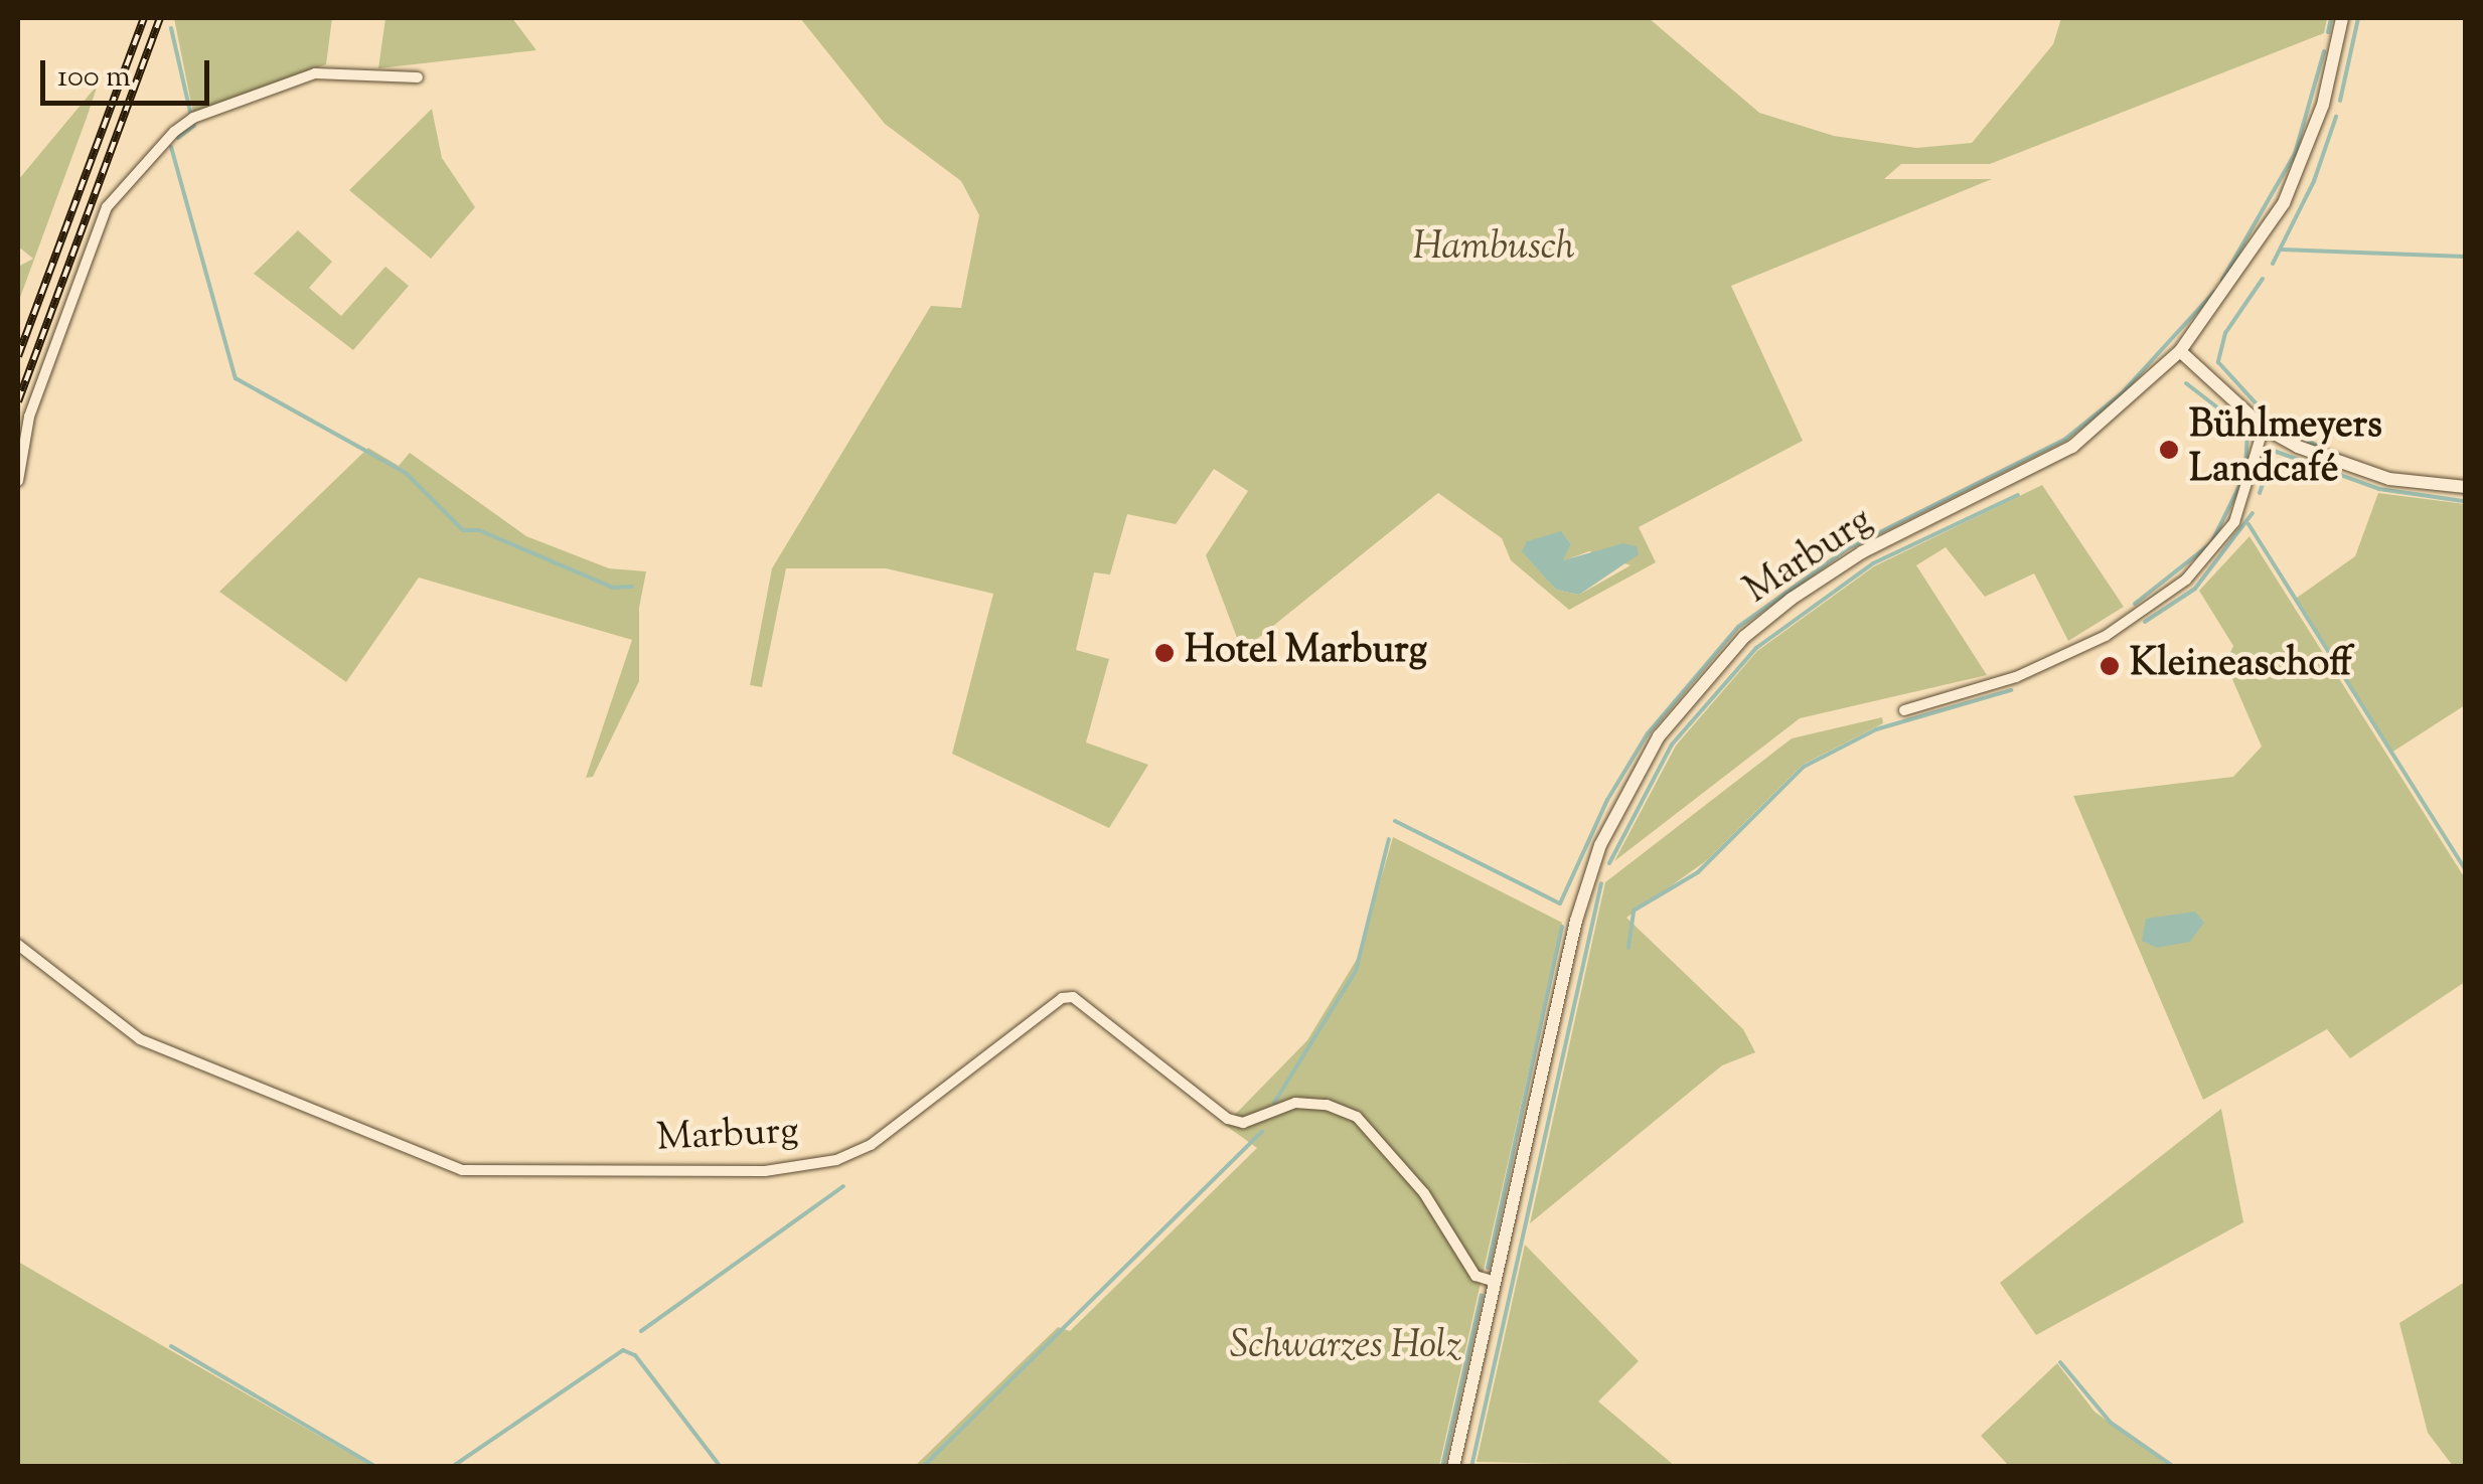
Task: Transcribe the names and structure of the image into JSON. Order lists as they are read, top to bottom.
{
  "streets": {
    "street": ["Marburg"]
  },
  "parks": ["Hambusch", "Schwarzes Holz"],
  "places": ["Bühlmeyers Landcafé", "Hotel Marburg", "Kleineaschoff"],
  "scale_bar": "100 m"
}
